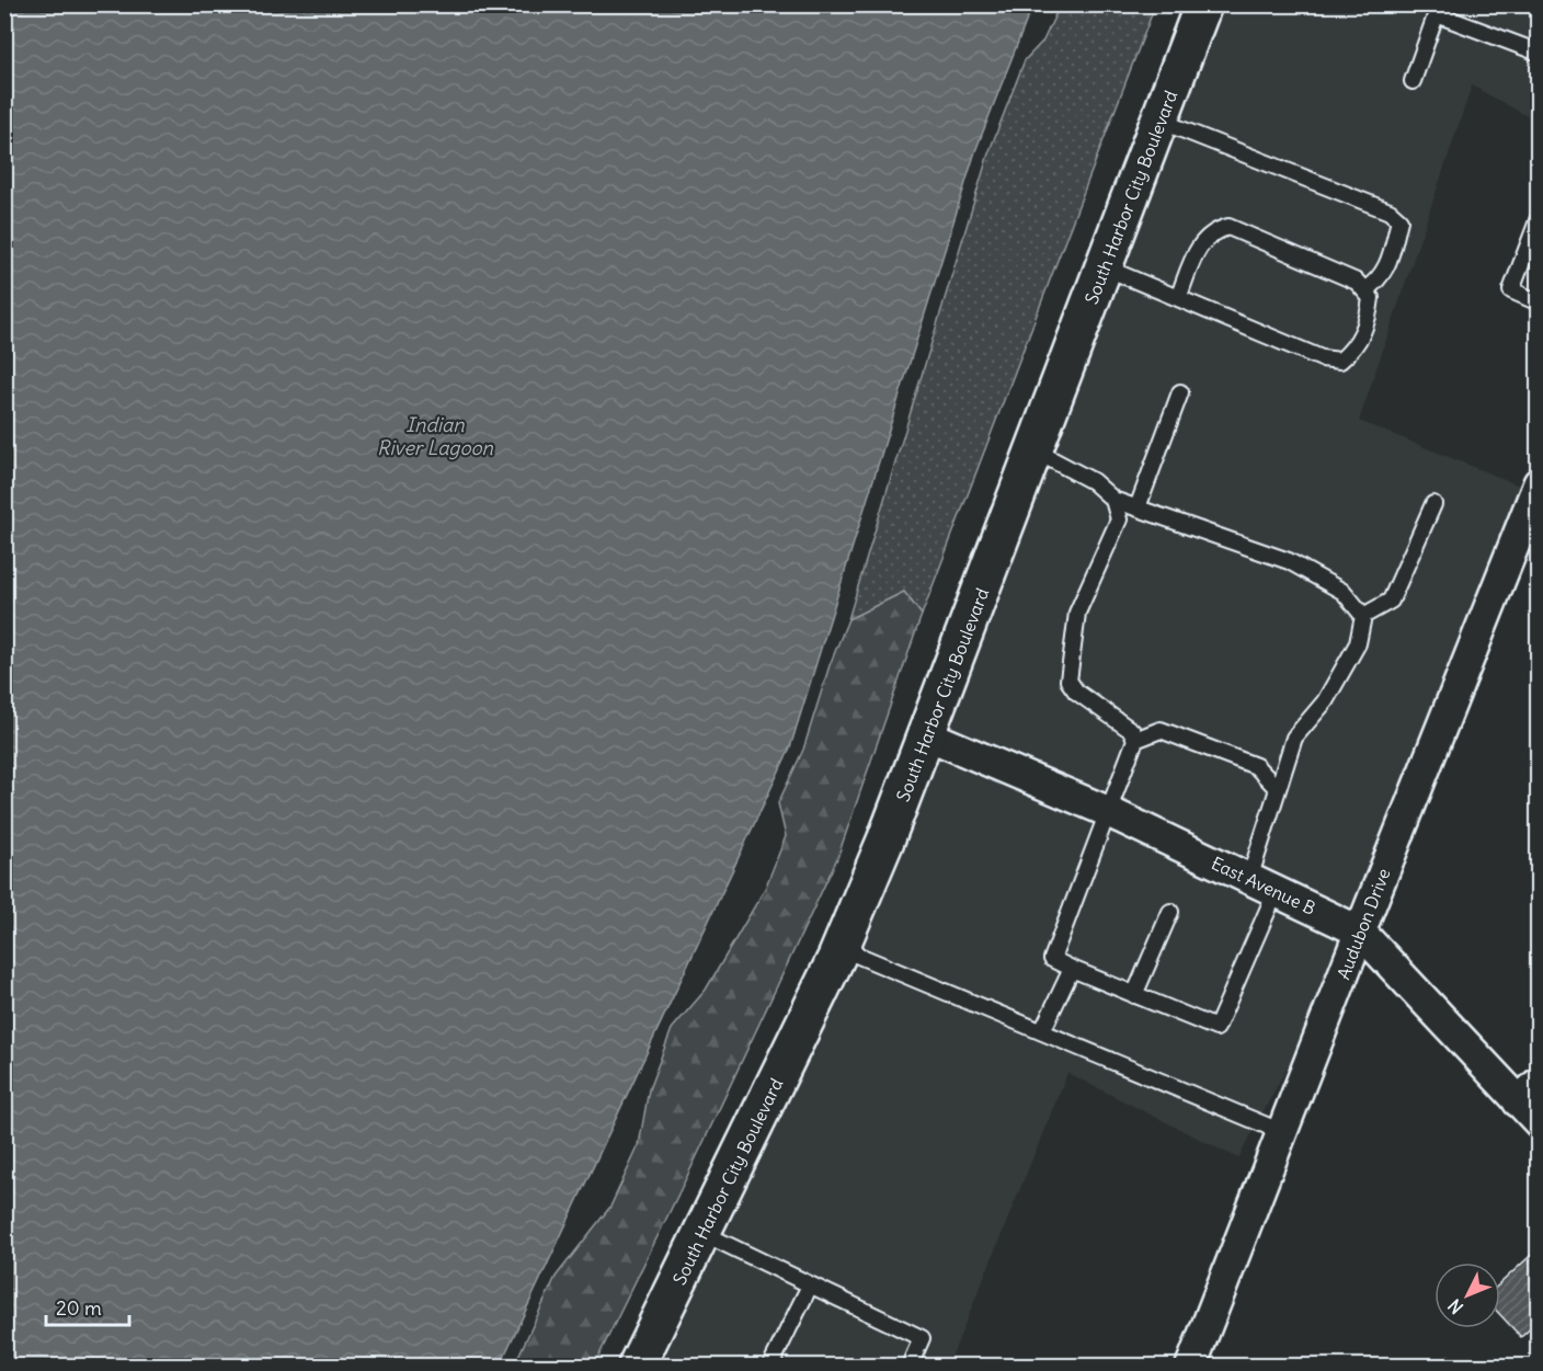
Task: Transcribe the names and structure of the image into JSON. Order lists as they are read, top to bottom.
{
  "streets": {
    "main road": ["South Harbor City Boulevard"],
    "street": ["East Avenue B", "Audubon Drive"]
  },
  "crossings": [
    ["South Harbor City Boulevard", "East Avenue B"],
    ["East Avenue B", "Audubon Drive"]
  ],
  "water": ["Indian River Lagoon"],
  "scale_bar": "20 m",
  "north": "bottom left"
}
